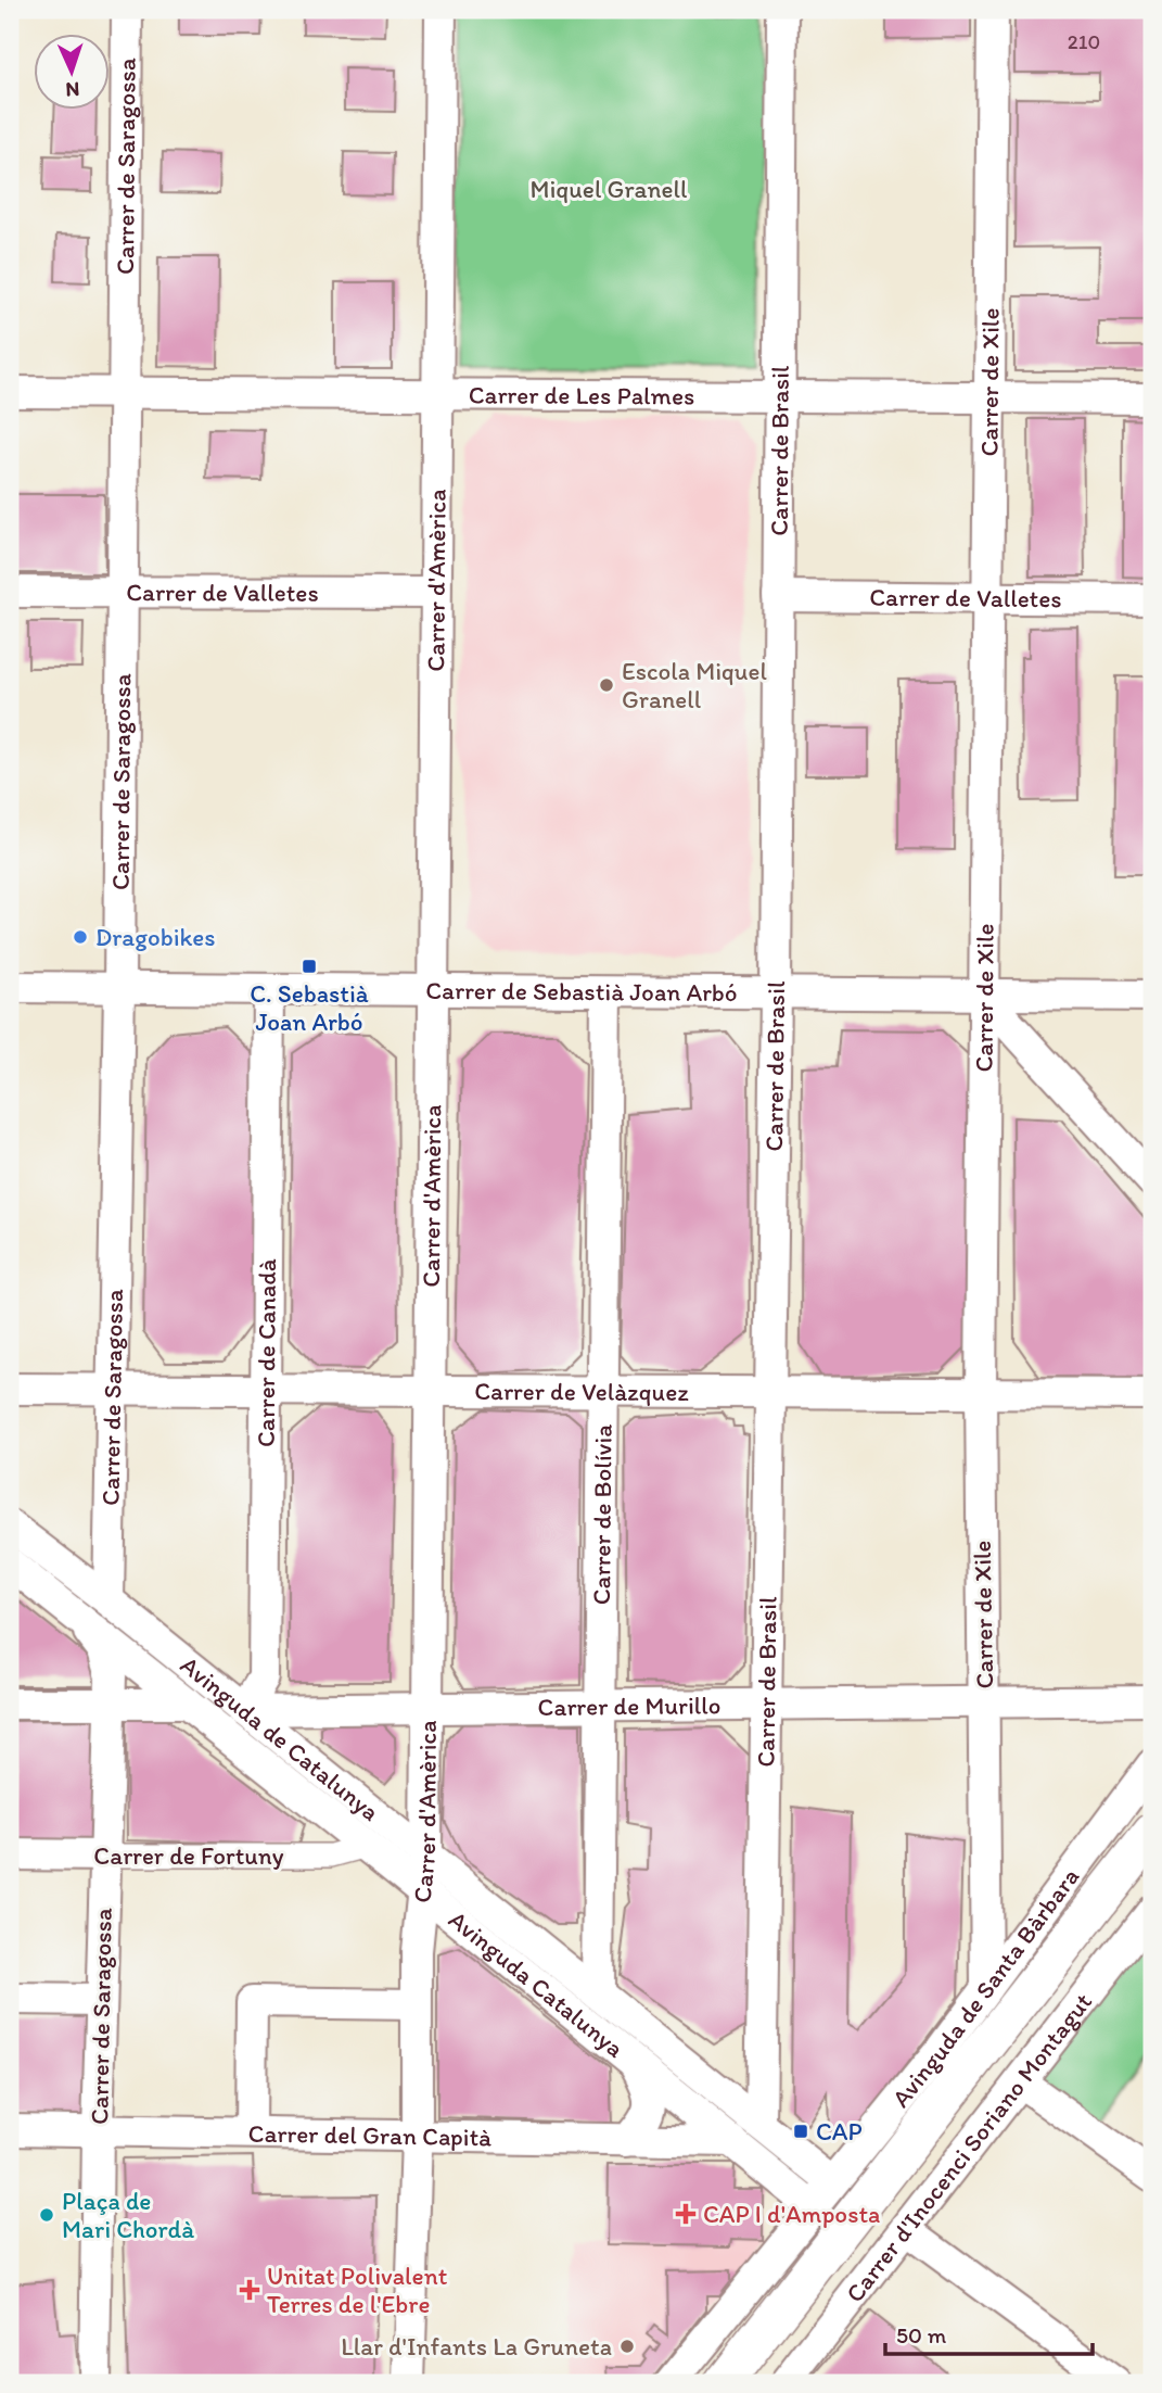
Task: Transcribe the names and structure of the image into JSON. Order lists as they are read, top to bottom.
{
  "streets": {
    "street": [
      "Carrer de Saragossa",
      "Carrer de Xile",
      "Carrer de Les Palmes",
      "Carrer de Brasil",
      "Carrer d'Amèrica",
      "Carrer de Valletes",
      "Carrer de Sebastià Joan Arbó",
      "Carrer de Canadà",
      "Carrer de Velàzquez",
      "Carrer de Bolívia",
      "Carrer de Murillo",
      "Avinguda de Catalunya",
      "Carrer de Fortuny",
      "Avinguda Catalunya",
      "Avinguda de Santa Bàrbara",
      "Carrer del Gran Capità",
      "Carrer d'Inocenci Soriano Montagut"
    ]
  },
  "crossings": [
    ["Carrer de Saragossa", "Carrer de Les Palmes"],
    ["Carrer de Saragossa", "Carrer de Valletes"],
    ["Carrer de Saragossa", "Carrer de Sebastià Joan Arbó"],
    ["Carrer de Saragossa", "Carrer de Velàzquez"],
    ["Carrer de Saragossa", "Avinguda de Catalunya"],
    ["Carrer de Saragossa", "Carrer de Fortuny"],
    ["Carrer de Saragossa", "Avinguda Catalunya"],
    ["Carrer de Saragossa", "Carrer del Gran Capità"],
    ["Carrer de Xile", "Carrer de Les Palmes"],
    ["Carrer de Xile", "Carrer de Valletes"],
    ["Carrer de Xile", "Carrer de Sebastià Joan Arbó"],
    ["Carrer de Xile", "Carrer de Velàzquez"],
    ["Carrer de Xile", "Carrer de Murillo"],
    ["Carrer de Xile", "Avinguda de Santa Bàrbara"],
    ["Carrer de Les Palmes", "Carrer de Brasil"],
    ["Carrer de Les Palmes", "Carrer d'Amèrica"],
    ["Carrer de Brasil", "Carrer de Valletes"],
    ["Carrer de Brasil", "Carrer de Sebastià Joan Arbó"],
    ["Carrer de Brasil", "Carrer de Velàzquez"],
    ["Carrer de Brasil", "Carrer de Murillo"],
    ["Carrer de Brasil", "Avinguda de Catalunya"],
    ["Carrer d'Amèrica", "Carrer de Valletes"],
    ["Carrer d'Amèrica", "Carrer de Sebastià Joan Arbó"],
    ["Carrer d'Amèrica", "Carrer de Velàzquez"],
    ["Carrer d'Amèrica", "Carrer de Murillo"],
    ["Carrer d'Amèrica", "Avinguda de Catalunya"],
    ["Carrer d'Amèrica", "Avinguda Catalunya"],
    ["Carrer d'Amèrica", "Carrer del Gran Capità"],
    ["Carrer de Sebastià Joan Arbó", "Carrer de Canadà"],
    ["Carrer de Sebastià Joan Arbó", "Carrer de Bolívia"],
    ["Carrer de Canadà", "Carrer de Velàzquez"],
    ["Carrer de Canadà", "Carrer de Murillo"],
    ["Carrer de Canadà", "Avinguda de Catalunya"],
    ["Carrer de Velàzquez", "Carrer de Bolívia"],
    ["Carrer de Bolívia", "Carrer de Murillo"],
    ["Carrer de Bolívia", "Avinguda de Catalunya"],
    ["Carrer de Murillo", "Avinguda de Catalunya"],
    ["Avinguda de Catalunya", "Avinguda de Santa Bàrbara"],
    ["Carrer de Fortuny", "Avinguda Catalunya"],
    ["Avinguda Catalunya", "Avinguda de Santa Bàrbara"],
    ["Avinguda Catalunya", "Carrer del Gran Capità"]
  ],
  "parks": ["Miquel Granell"],
  "places": {
    "other": [
      "Escola Miquel Granell",
      "Dragobikes",
      "Plaça de Mari Chordà",
      "Llar d'Infants La Gruneta"
    ],
    "transit": ["C. Sebastià Joan Arbó", "CAP"],
    "health": ["CAP I d'Amposta", "Unitat Polivalent Terres de l'Ebre"]
  },
  "house_numbers": ["210"],
  "scale_bar": "50 m",
  "north": "bottom"
}
